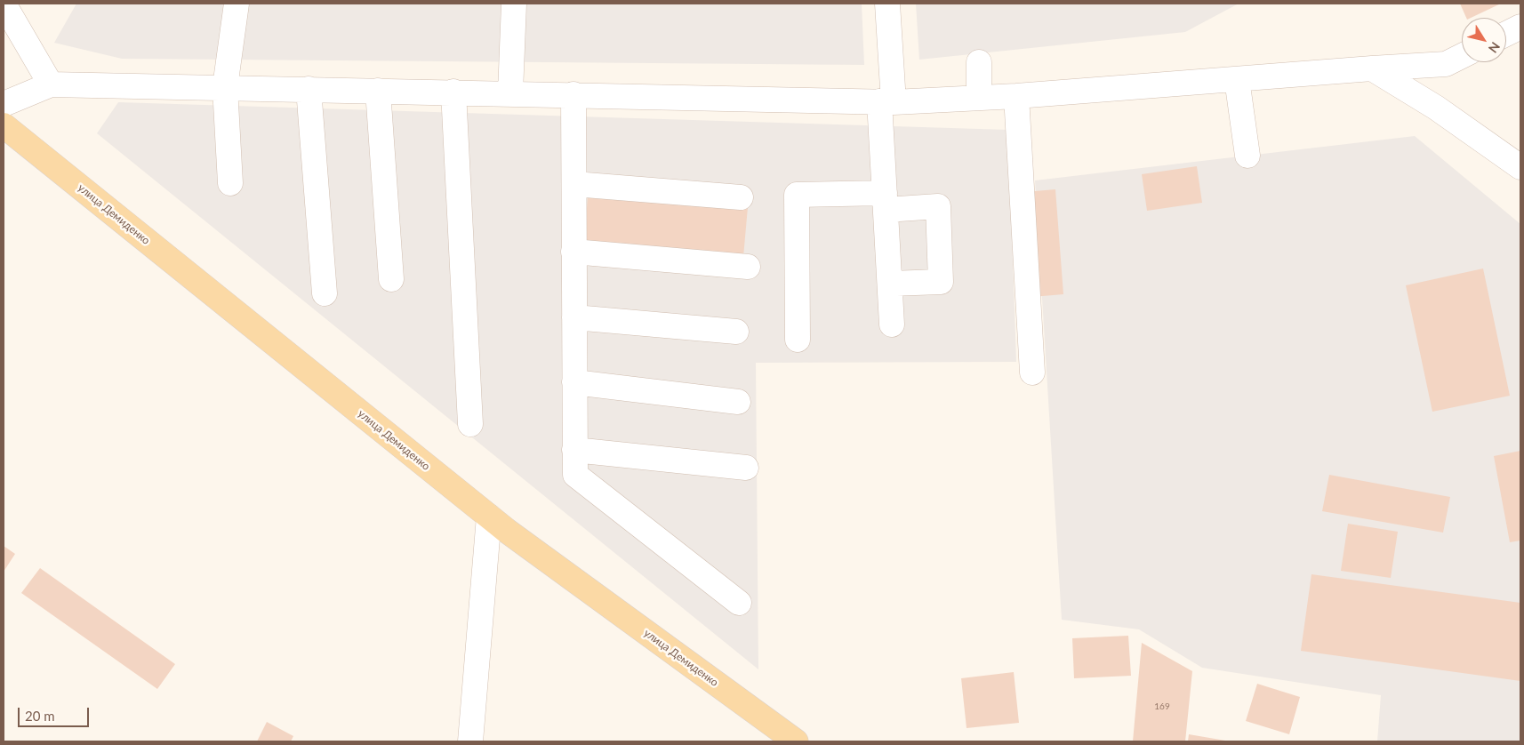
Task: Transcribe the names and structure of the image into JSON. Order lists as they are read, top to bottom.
{
  "streets": {
    "main road": ["улица Демиденко"]
  },
  "house_numbers": ["169"],
  "scale_bar": "20 m",
  "north": "bottom right"
}
